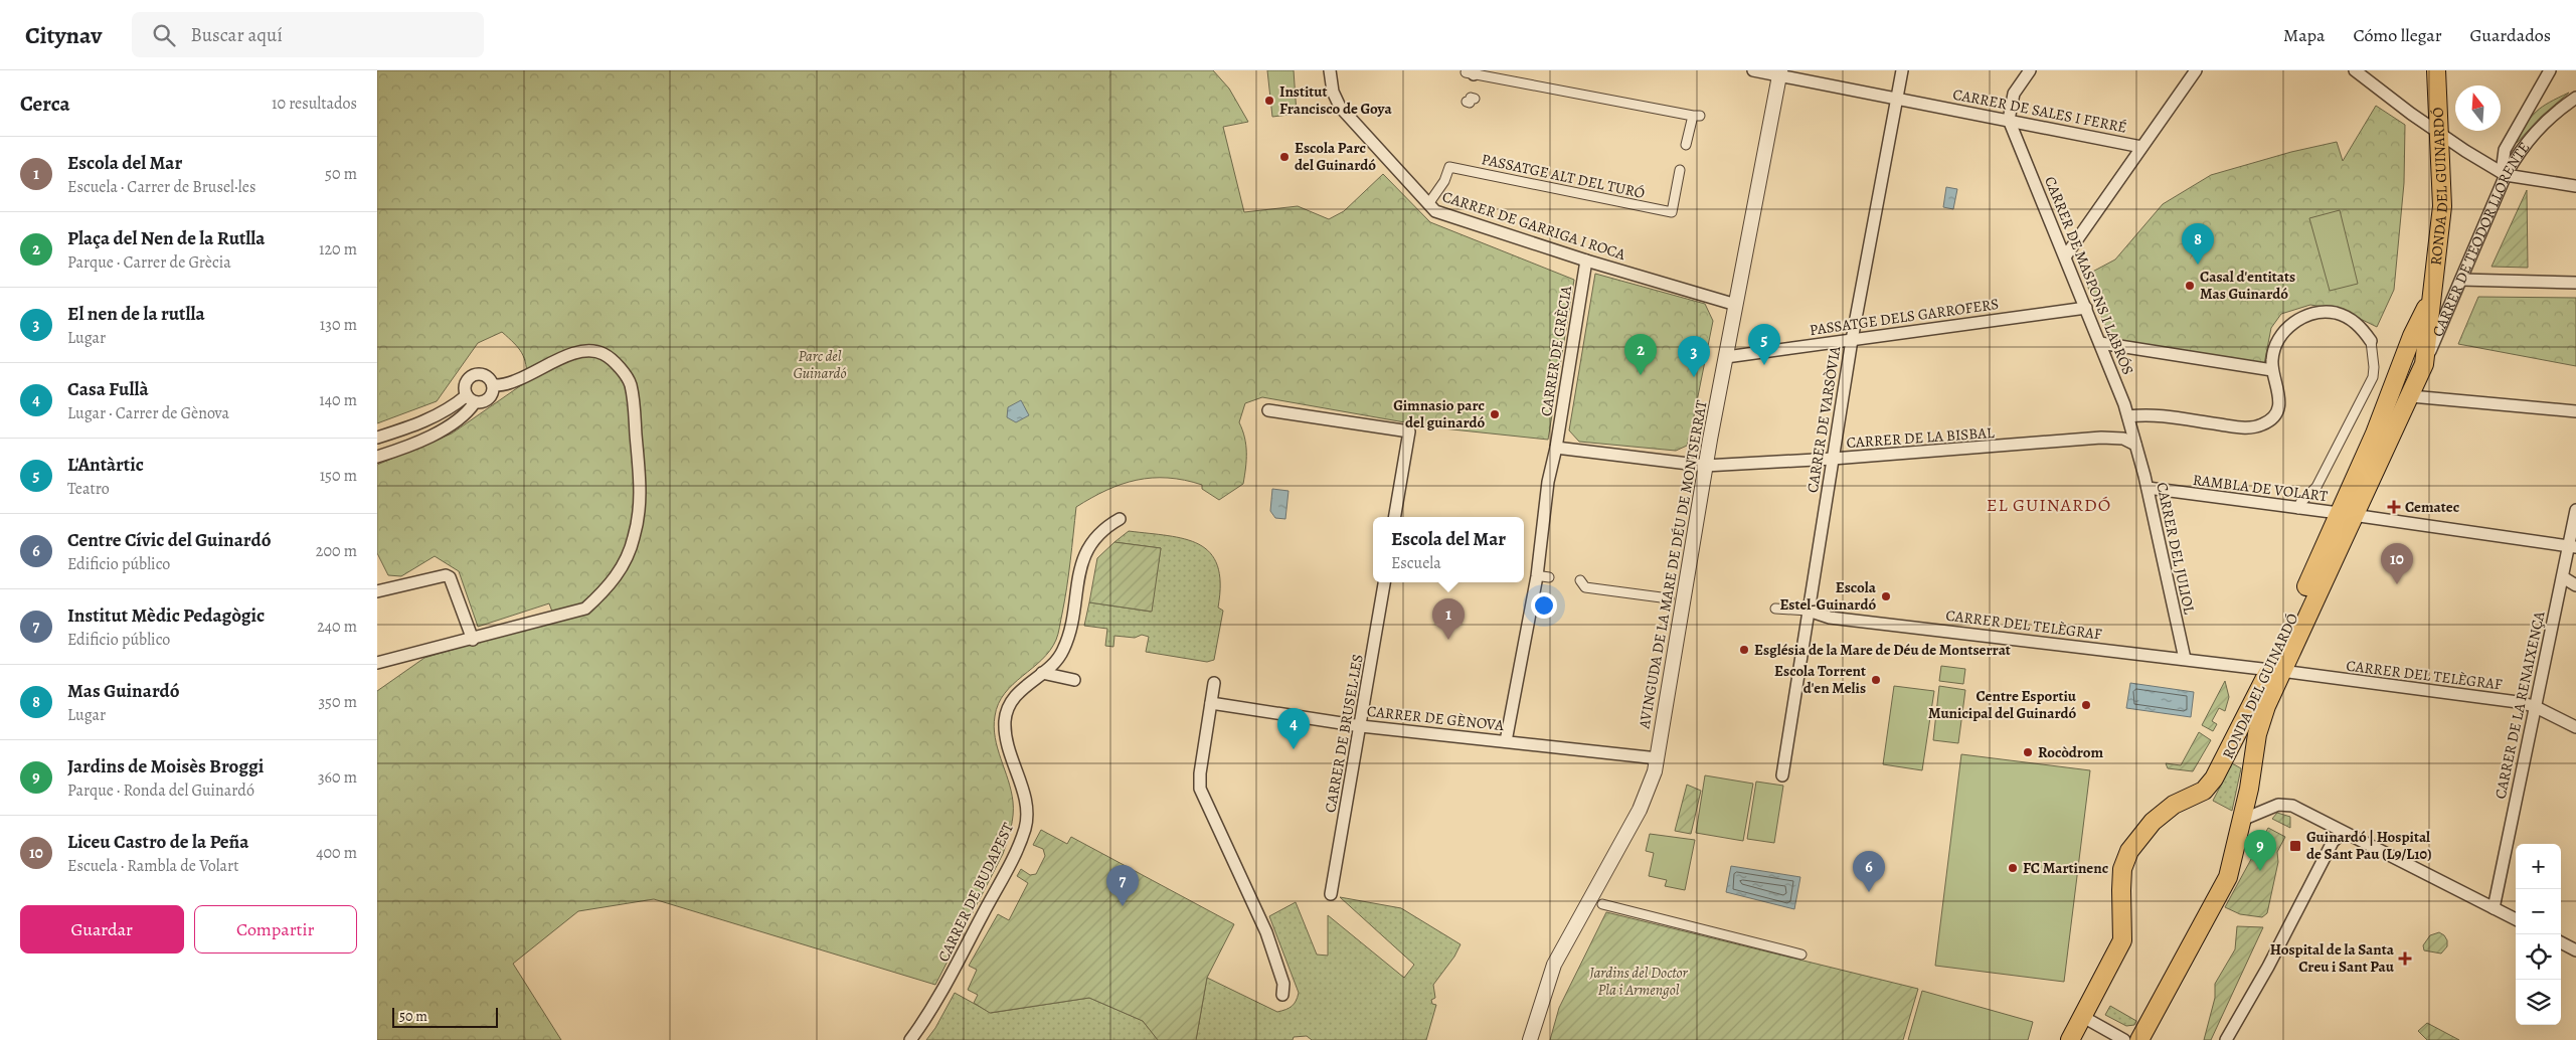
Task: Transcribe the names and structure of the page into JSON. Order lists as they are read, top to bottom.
{
  "streets": {
    "main road": ["RONDA DEL GUINARDÓ", "CARRER DE TEODOR LLORENTE"],
    "street": [
      "CARRER DE SALES I FERRÉ",
      "PASSATGE ALT DEL TURÓ",
      "CARRER DE GARRIGA I ROCA",
      "CARRER DE MASPONS I LABRÓS",
      "PASSATGE DELS GARROFERS",
      "CARRER DE GRÈCIA",
      "CARRER DE VARSÒVIA",
      "CARRER DE LA BISBAL",
      "RAMBLA DE VOLART",
      "CARRER DEL JULIOL",
      "AVINGUDA DE LA MARE DE DÉU DE MONTSERRAT",
      "CARRER DEL TELÈGRAF",
      "CARRER DE LA RENAIXENÇA",
      "CARRER DE GÈNOVA",
      "CARRER DE BRUSEL·LES",
      "CARRER DE BUDAPEST"
    ]
  },
  "crossings": [
    ["CARRER DE SALES I FERRÉ", "CARRER DE MASPONS I LABRÓS"],
    ["CARRER DE SALES I FERRÉ", "CARRER DE VARSÒVIA"],
    ["CARRER DE SALES I FERRÉ", "AVINGUDA DE LA MARE DE DÉU DE MONTSERRAT"],
    ["PASSATGE ALT DEL TURÓ", "CARRER DE GARRIGA I ROCA"],
    ["RONDA DEL GUINARDÓ", "CARRER DE TEODOR LLORENTE"],
    ["RONDA DEL GUINARDÓ", "RAMBLA DE VOLART"],
    ["RONDA DEL GUINARDÓ", "CARRER DEL TELÈGRAF"],
    ["CARRER DE GARRIGA I ROCA", "CARRER DE GRÈCIA"],
    ["CARRER DE GARRIGA I ROCA", "AVINGUDA DE LA MARE DE DÉU DE MONTSERRAT"],
    ["CARRER DE MASPONS I LABRÓS", "PASSATGE DELS GARROFERS"],
    ["CARRER DE MASPONS I LABRÓS", "CARRER DE LA BISBAL"],
    ["CARRER DE MASPONS I LABRÓS", "CARRER DEL JULIOL"],
    ["PASSATGE DELS GARROFERS", "CARRER DE VARSÒVIA"],
    ["PASSATGE DELS GARROFERS", "AVINGUDA DE LA MARE DE DÉU DE MONTSERRAT"],
    ["CARRER DE GRÈCIA", "CARRER DE LA BISBAL"],
    ["CARRER DE GRÈCIA", "CARRER DE GÈNOVA"],
    ["CARRER DE VARSÒVIA", "CARRER DE LA BISBAL"],
    ["CARRER DE VARSÒVIA", "CARRER DEL TELÈGRAF"],
    ["CARRER DE LA BISBAL", "CARRER DEL JULIOL"],
    ["CARRER DE LA BISBAL", "AVINGUDA DE LA MARE DE DÉU DE MONTSERRAT"],
    ["RAMBLA DE VOLART", "CARRER DEL JULIOL"],
    ["RAMBLA DE VOLART", "CARRER DE LA RENAIXENÇA"],
    ["CARRER DEL JULIOL", "CARRER DEL TELÈGRAF"],
    ["AVINGUDA DE LA MARE DE DÉU DE MONTSERRAT", "CARRER DE GÈNOVA"],
    ["CARRER DEL TELÈGRAF", "CARRER DE LA RENAIXENÇA"],
    ["CARRER DE GÈNOVA", "CARRER DE BRUSEL·LES"]
  ],
  "districts": ["EL GUINARDÓ"],
  "parks": ["Parc del Guinardó", "Jardins del Doctor Pla i Armengol"],
  "places": {
    "other": [
      "Institut Francisco de Goya",
      "Escola Parc del Guinardó",
      "Casal d'entitats Mas Guinardó",
      "Gimnasio parc del guinardó",
      "Escola Estel-Guinardó",
      "Església de la Mare de Déu de Montserrat",
      "Escola Torrent d'en Melis",
      "Centre Esportiu Municipal del Guinardó",
      "Rocòdrom",
      "FC Martinenc"
    ],
    "health": ["Cematec", "Hospital de la Santa Creu i Sant Pau"],
    "transit": ["Guinardó | Hospital de Sant Pau (L9/L10)"]
  },
  "scale_bar": "50 m",
  "north": "top",
  "page": {
    "header": "Citynav",
    "search": "Buscar aquí",
    "nav": ["Mapa", "Cómo llegar", "Guardados"],
    "heading": ["Cerca", "10 resultados"],
    "list": [
      {
        "mark": "1",
        "name": "Escola del Mar",
        "note": "Escuela · Carrer de Brusel·les",
        "value": "50 m"
      },
      {
        "mark": "2",
        "name": "Plaça del Nen de la Rutlla",
        "note": "Parque · Carrer de Grècia",
        "value": "120 m"
      },
      {
        "mark": "3",
        "name": "El nen de la rutlla",
        "note": "Lugar",
        "value": "130 m"
      },
      {
        "mark": "4",
        "name": "Casa Fullà",
        "note": "Lugar · Carrer de Gènova",
        "value": "140 m"
      },
      {
        "mark": "5",
        "name": "L'Antàrtic",
        "note": "Teatro",
        "value": "150 m"
      },
      {
        "mark": "6",
        "name": "Centre Cívic del Guinardó",
        "note": "Edificio público",
        "value": "200 m"
      },
      {
        "mark": "7",
        "name": "Institut Mèdic Pedagògic",
        "note": "Edificio público",
        "value": "240 m"
      },
      {
        "mark": "8",
        "name": "Mas Guinardó",
        "note": "Lugar",
        "value": "350 m"
      },
      {
        "mark": "9",
        "name": "Jardins de Moisès Broggi",
        "note": "Parque · Ronda del Guinardó",
        "value": "360 m"
      },
      {
        "mark": "10",
        "name": "Liceu Castro de la Peña",
        "note": "Escuela · Rambla de Volart",
        "value": "400 m"
      }
    ],
    "pins": [
      "8",
      "5",
      "2",
      "3",
      "10",
      "1",
      "4",
      "9",
      "6",
      "7"
    ],
    "popup": ["Escola del Mar", "Escuela"],
    "map_buttons": ["+", "−"],
    "buttons": ["Guardar", "Compartir"],
    "scale": "50 m"
  }
}
